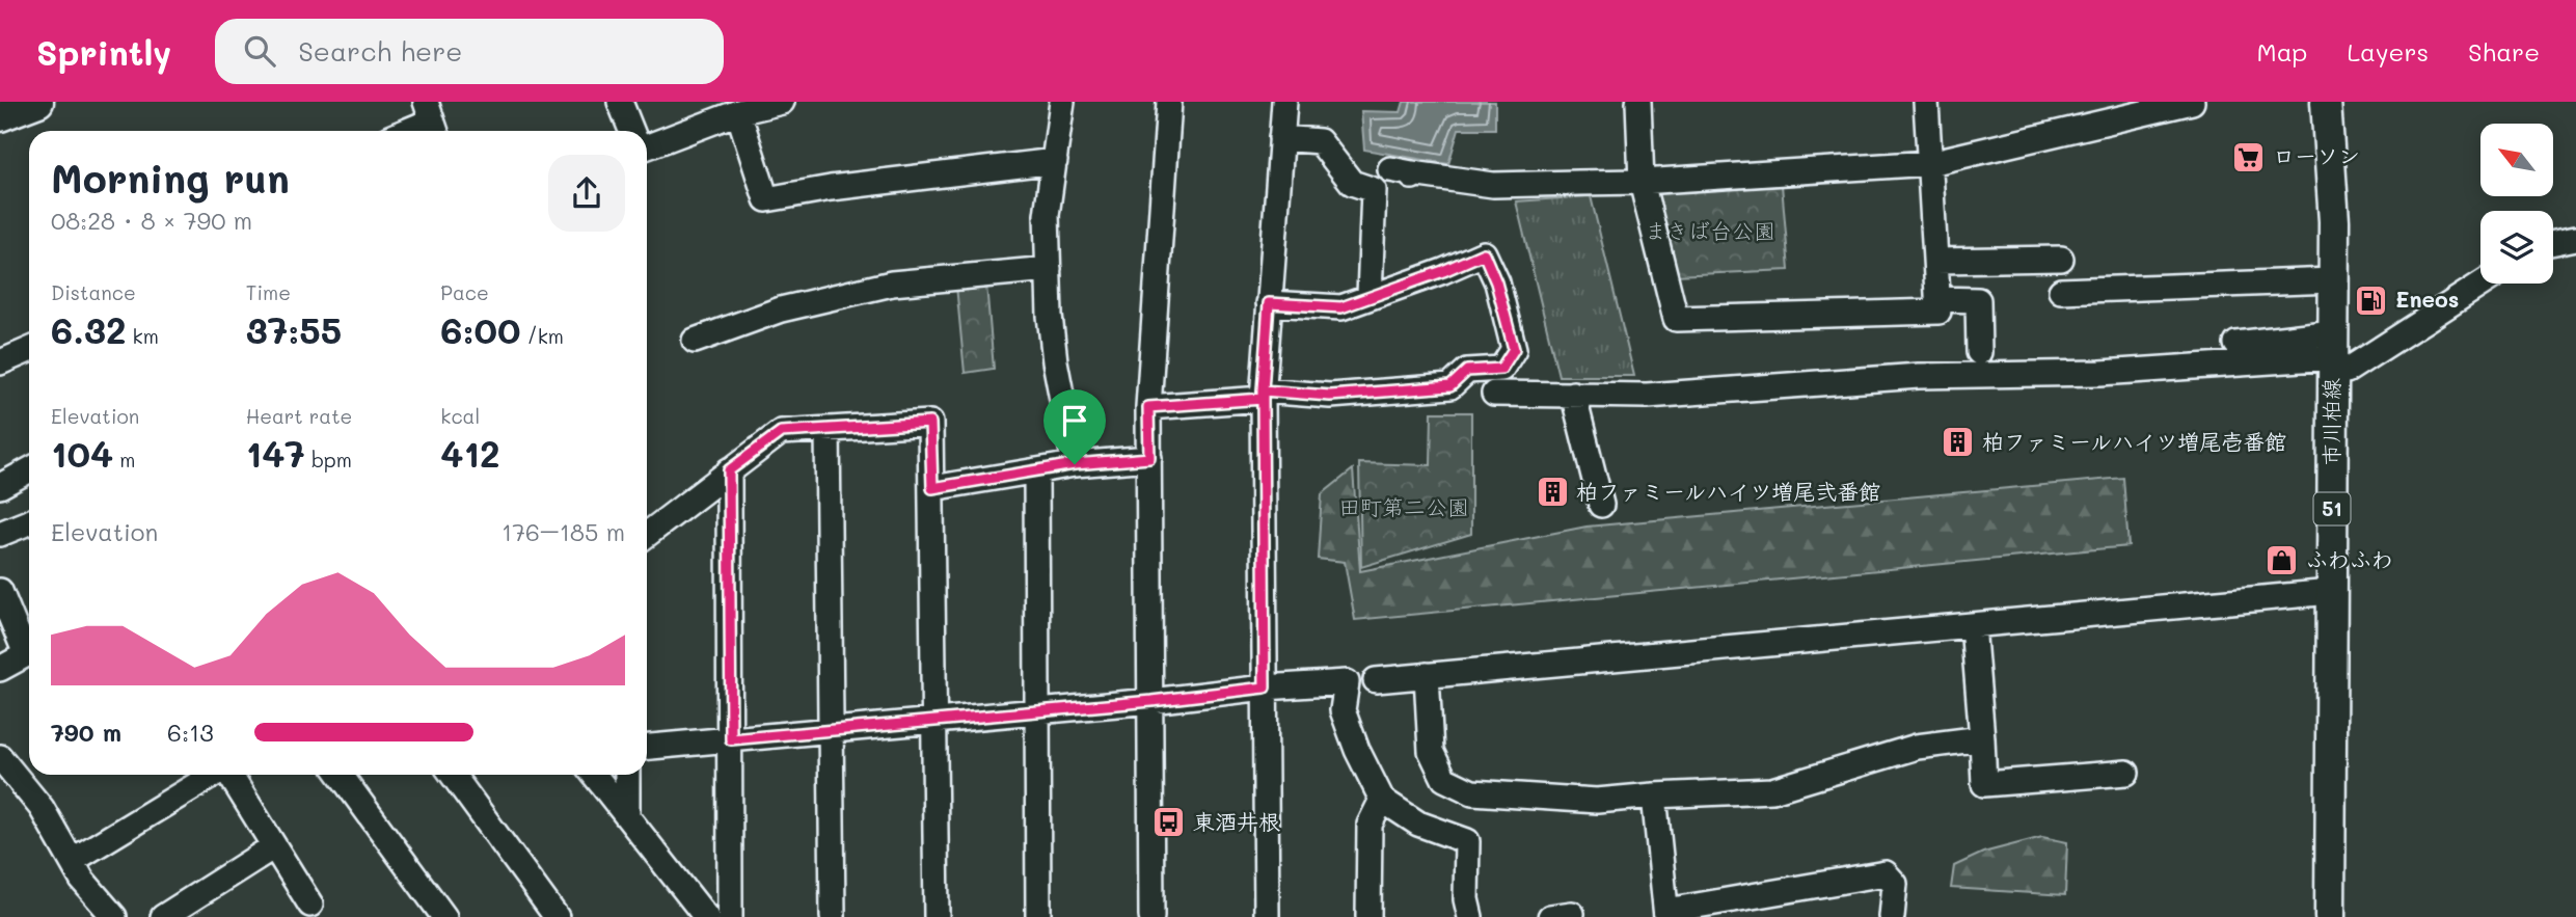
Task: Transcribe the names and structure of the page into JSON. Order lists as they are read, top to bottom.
{
  "streets": {
    "main road": ["市川柏線", "51"]
  },
  "parks": ["まきば台公園", "田町第二公園"],
  "places": {
    "supermarket": ["ローソン"],
    "fuel station": ["Eneos"],
    "building": ["柏ファミールハイツ増尾壱番館", "柏ファミールハイツ増尾弐番館"],
    "shop": ["ふわふわ"],
    "bus stop": ["東酒井根"]
  },
  "north": "top left",
  "page": {
    "header": "Sprintly",
    "search": "Search here",
    "nav": ["Map", "Layers", "Share"],
    "heading": ["Morning run", "08:28 · 8 × 790 m"],
    "stats": [
      ["Distance", "6.32 km"],
      ["Time", "37:55"],
      ["Pace", "6:00 /km"],
      ["Elevation", "104 m"],
      ["Heart rate", "147 bpm"],
      ["kcal", "412"]
    ],
    "chart": ["Elevation", "176–185 m"],
    "list": [
      {
        "name": "790 m",
        "note": "6:13"
      }
    ]
  }
}
